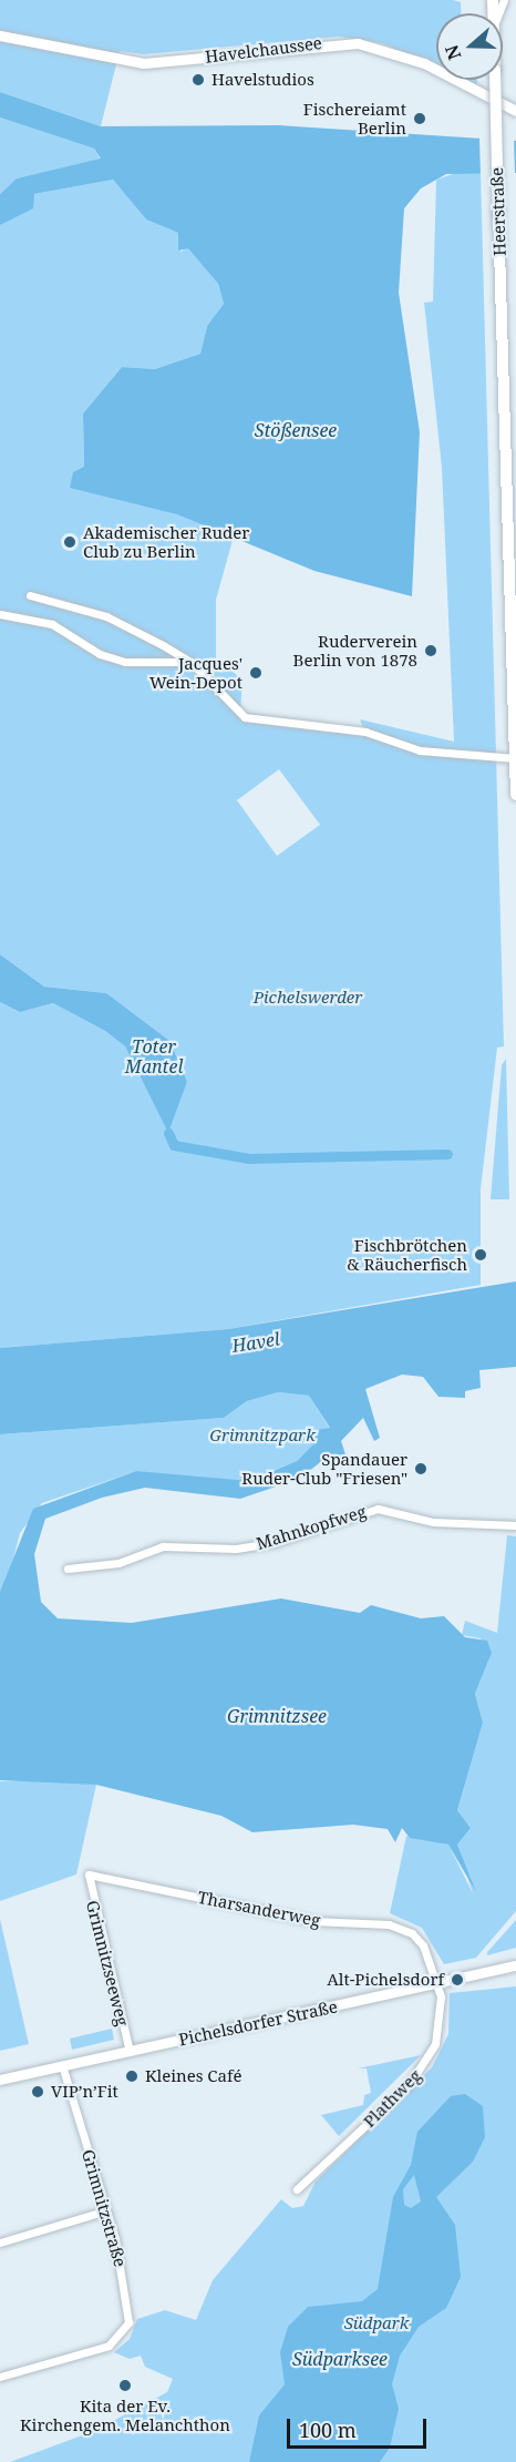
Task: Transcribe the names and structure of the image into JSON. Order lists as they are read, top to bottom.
{
  "streets": {
    "main road": ["Heerstraße"],
    "street": [
      "Havelchaussee",
      "Mahnkopfweg",
      "Tharsanderweg",
      "Grimnitzseeweg",
      "Pichelsdorfer Straße",
      "Plathweg",
      "Grimnitzstraße"
    ]
  },
  "crossings": [
    ["Tharsanderweg", "Grimnitzseeweg"],
    ["Tharsanderweg", "Pichelsdorfer Straße"],
    ["Tharsanderweg", "Plathweg"],
    ["Grimnitzseeweg", "Pichelsdorfer Straße"],
    ["Pichelsdorfer Straße", "Plathweg"],
    ["Pichelsdorfer Straße", "Grimnitzstraße"]
  ],
  "water": [
    "Stößensee",
    "Toter Mantel",
    "Havel",
    "Grimnitzsee",
    "Südparksee"
  ],
  "parks": ["Pichelswerder", "Grimnitzpark", "Südpark"],
  "places": [
    "Havelstudios",
    "Fischereiamt Berlin",
    "Akademischer Ruder Club zu Berlin",
    "Ruderverein Berlin von 1878",
    "Jacques' Wein-Depot",
    "Fischbrötchen & Räucherfisch",
    "Spandauer Ruder-Club \"Friesen\"",
    "Alt-Pichelsdorf",
    "Kleines Café",
    "VIP’n’Fit",
    "Kita der Ev. Kirchengem. Melanchthon"
  ],
  "scale_bar": "100 m",
  "north": "left"
}
